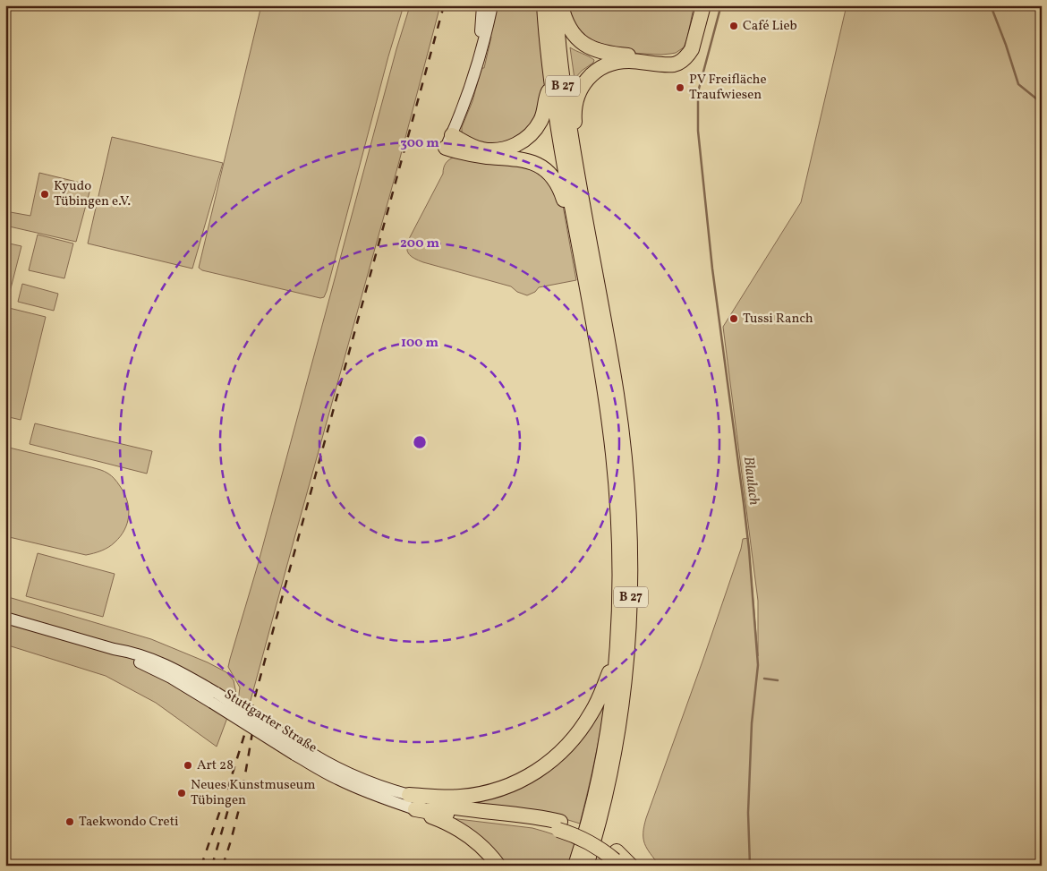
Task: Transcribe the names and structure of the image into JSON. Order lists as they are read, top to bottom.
{
  "streets": {
    "highway": ["B 27"],
    "main road": ["Stuttgarter Straße"]
  },
  "water": ["Blaulach"],
  "places": [
    "Café Lieb",
    "PV Freifläche Traufwiesen",
    "Kyudo Tübingen e.V.",
    "Tussi Ranch",
    "Art 28",
    "Neues Kunstmuseum Tübingen",
    "Taekwondo Creti"
  ],
  "rings": ["300 m", "200 m", "100 m"]
}
